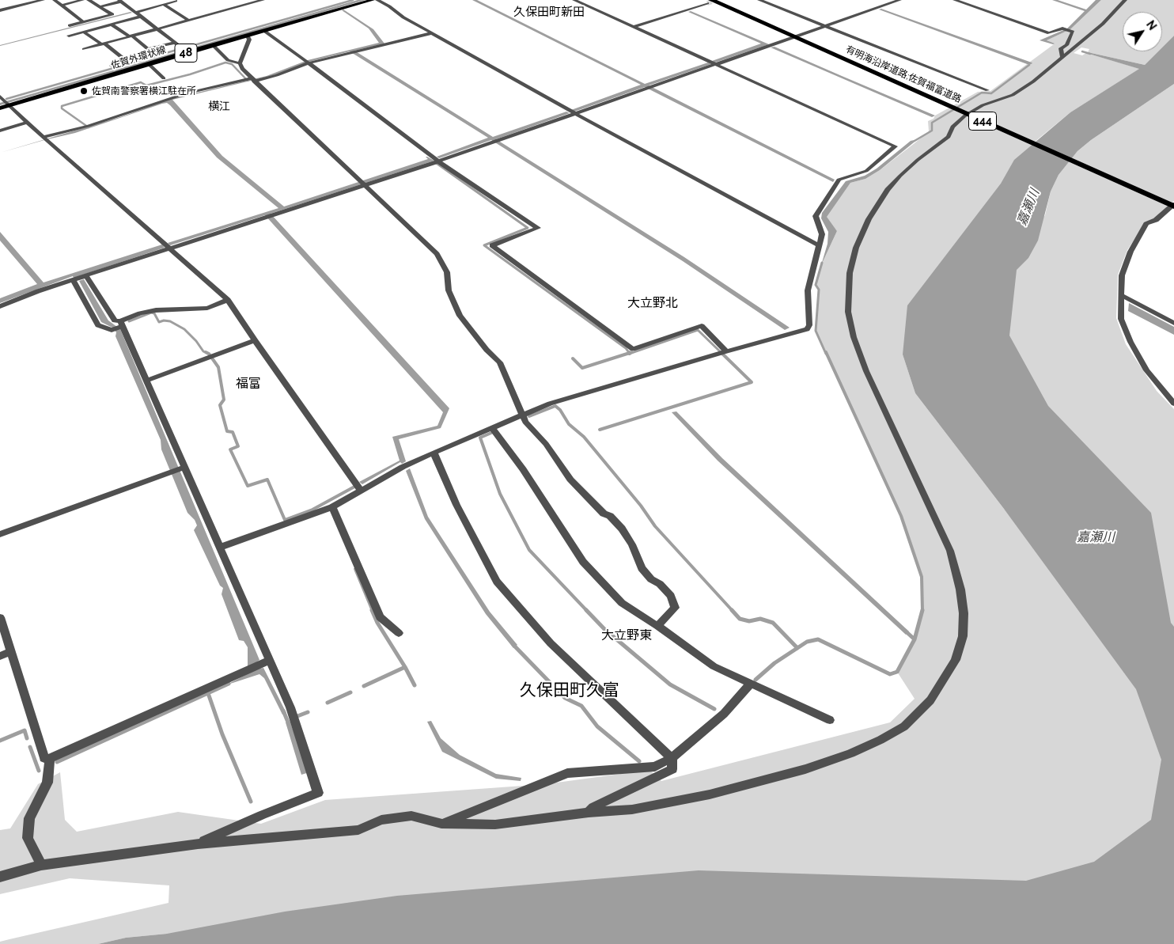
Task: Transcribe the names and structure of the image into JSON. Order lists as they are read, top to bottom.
{
  "streets": {
    "highway": ["有明海沿岸道路;佐賀福富道路", "444"],
    "main road": ["48", "佐賀外環状線"]
  },
  "districts": [
    "久保田町新田",
    "横江",
    "大立野北",
    "福富",
    "大立野東",
    "久保田町久富"
  ],
  "water": ["嘉瀬川"],
  "places": ["佐賀南警察署横江駐在所"],
  "north": "top right"
}
